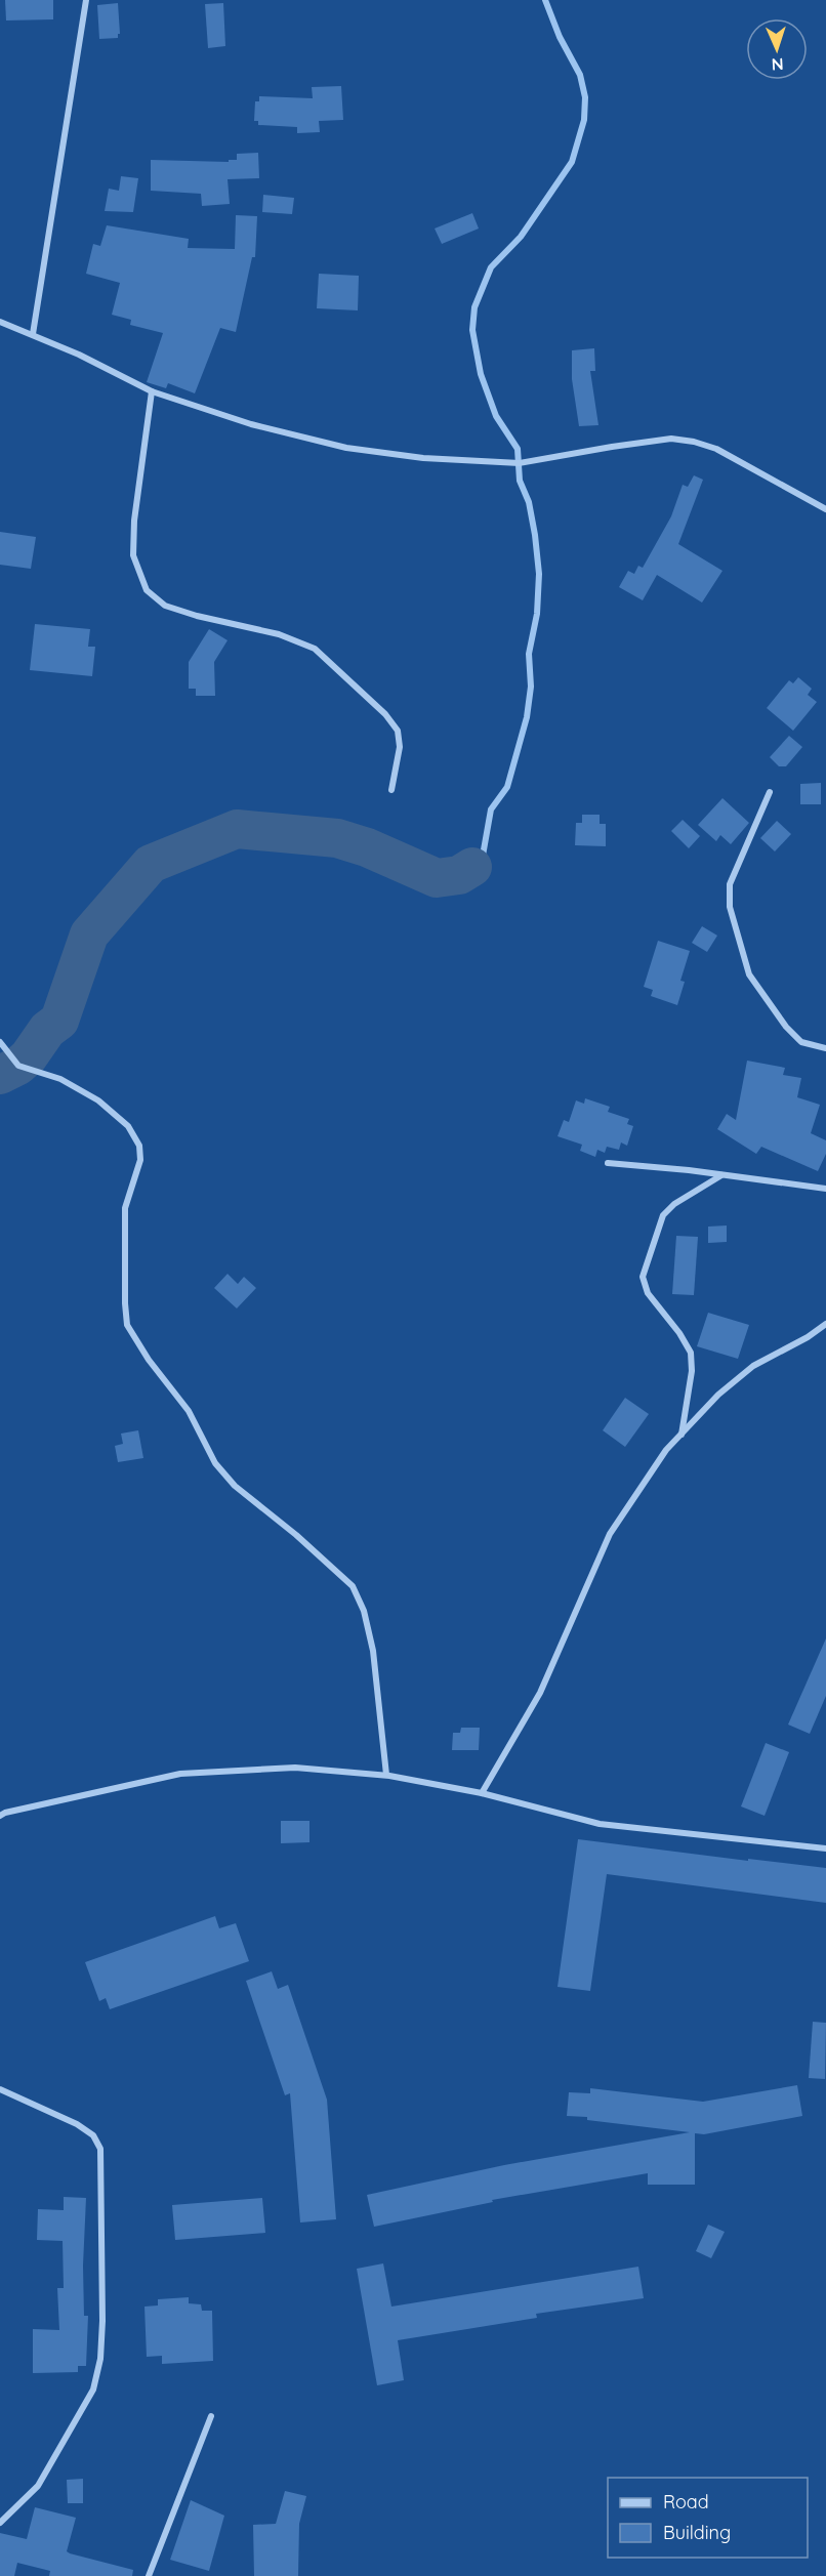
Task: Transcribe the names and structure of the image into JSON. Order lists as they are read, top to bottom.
{
  "legend": ["Road", "Building"],
  "north": "bottom"
}
